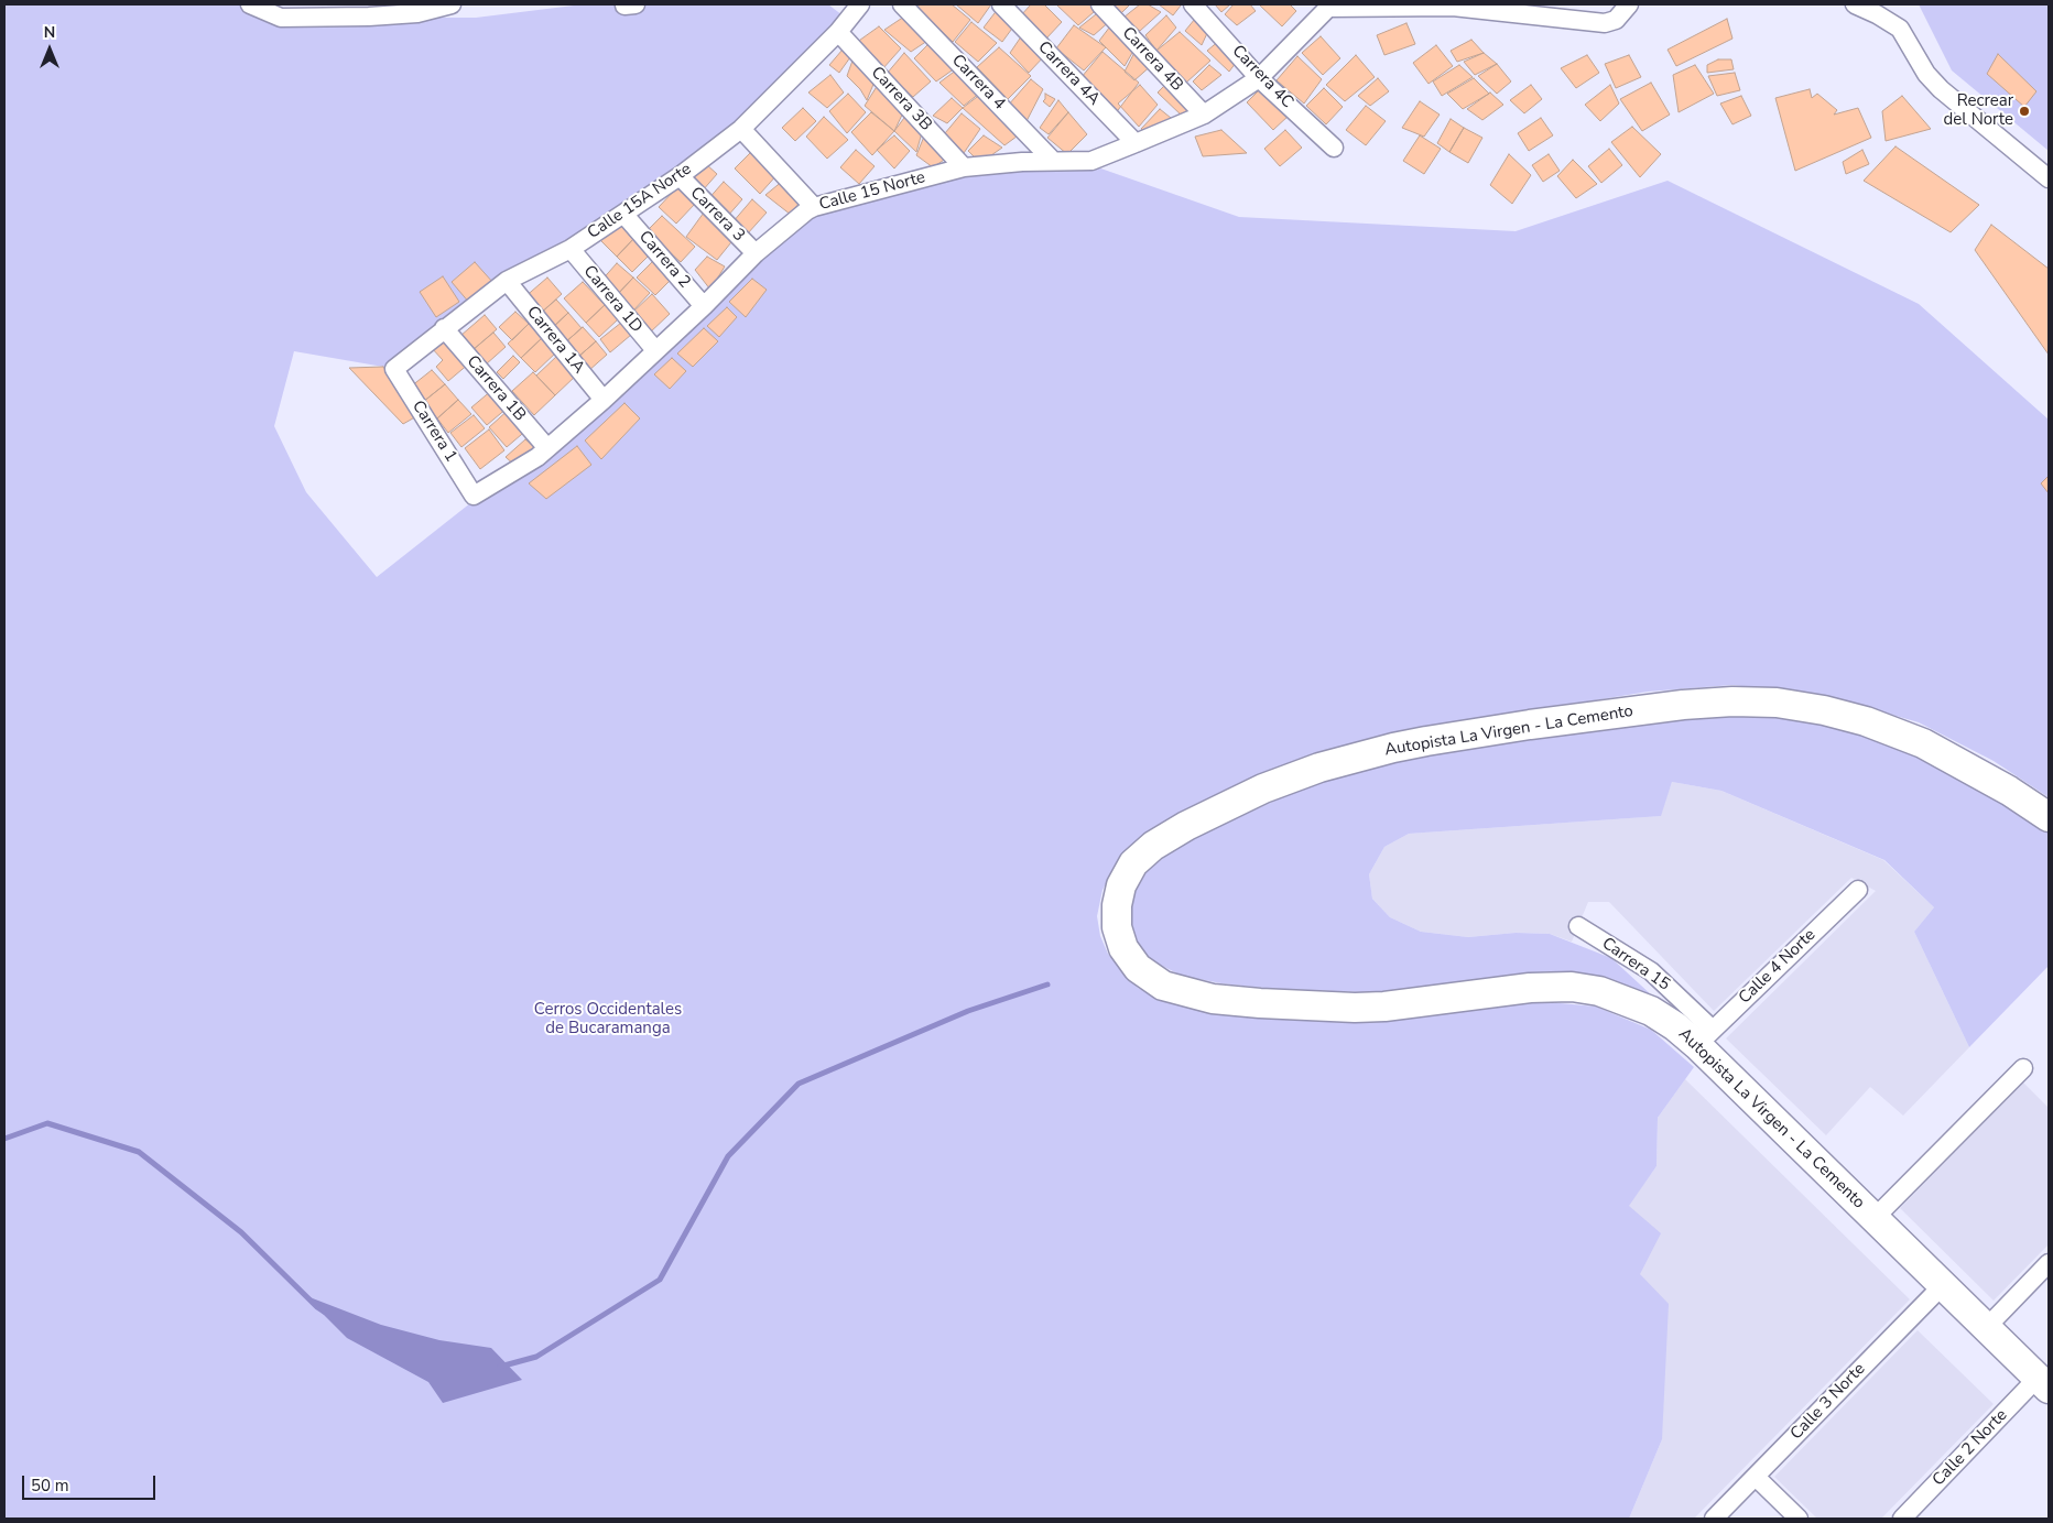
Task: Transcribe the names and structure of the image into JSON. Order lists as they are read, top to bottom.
{
  "streets": {
    "main road": ["Autopista La Virgen - La Cemento"],
    "street": [
      "Carrera 4B",
      "Carrera 4A",
      "Carrera 4C",
      "Carrera 4",
      "Carrera 3B",
      "Calle 15 Norte",
      "Calle 15A Norte",
      "Carrera 3",
      "Carrera 2",
      "Carrera 1D",
      "Carrera 1A",
      "Carrera 1B",
      "Carrera 1",
      "Carrera 15",
      "Calle 4 Norte",
      "Calle 3 Norte",
      "Calle 2 Norte"
    ]
  },
  "crossings": [
    ["Carrera 4B", "Calle 15 Norte"],
    ["Carrera 4A", "Calle 15 Norte"],
    ["Carrera 4C", "Calle 15 Norte"],
    ["Carrera 4", "Calle 15 Norte"],
    ["Carrera 3B", "Calle 15 Norte"],
    ["Carrera 3B", "Calle 15A Norte"],
    ["Calle 15 Norte", "Carrera 3"],
    ["Calle 15 Norte", "Carrera 2"],
    ["Calle 15 Norte", "Carrera 1D"],
    ["Calle 15 Norte", "Carrera 1A"],
    ["Calle 15 Norte", "Carrera 1B"],
    ["Calle 15 Norte", "Carrera 1"],
    ["Calle 15A Norte", "Carrera 3"],
    ["Calle 15A Norte", "Carrera 2"],
    ["Calle 15A Norte", "Carrera 1D"],
    ["Calle 15A Norte", "Carrera 1A"],
    ["Calle 15A Norte", "Carrera 1B"],
    ["Calle 15A Norte", "Carrera 1"],
    ["Autopista La Virgen - La Cemento", "Carrera 15"],
    ["Autopista La Virgen - La Cemento", "Calle 4 Norte"],
    ["Autopista La Virgen - La Cemento", "Calle 3 Norte"],
    ["Autopista La Virgen - La Cemento", "Calle 2 Norte"],
    ["Carrera 15", "Calle 4 Norte"]
  ],
  "parks": ["Cerros Occidentales de Bucaramanga"],
  "places": ["Recrear del Norte"],
  "scale_bar": "50 m",
  "north": "top"
}
